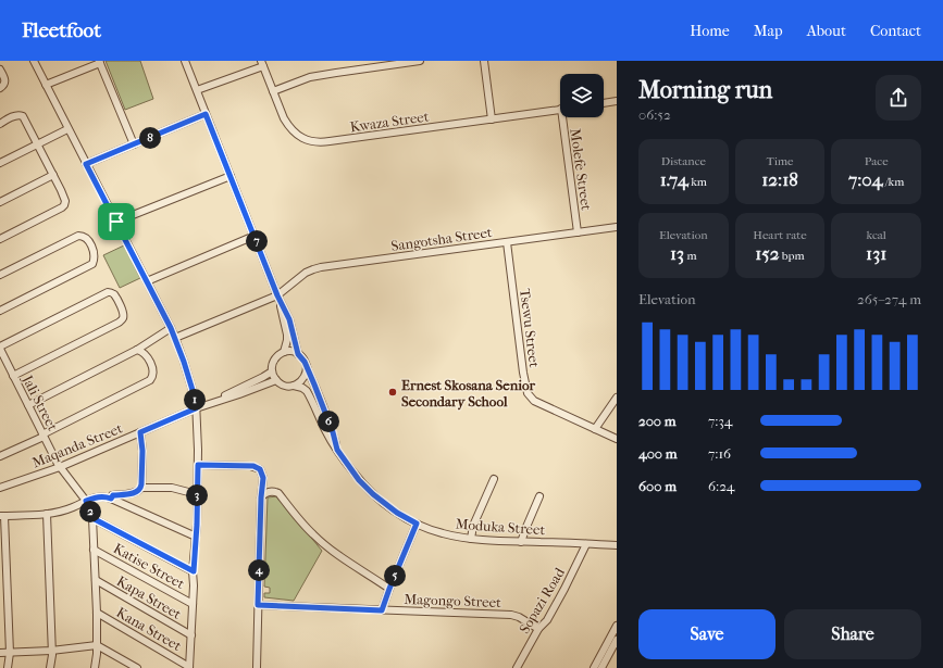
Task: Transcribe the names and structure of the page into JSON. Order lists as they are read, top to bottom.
{
  "streets": {
    "street": [
      "Kwaza Street",
      "Molefe Street",
      "Sangotsha Street",
      "Tsewu Street",
      "Jali Street",
      "Maqanda Street",
      "Moduka Street",
      "Katise Street",
      "Kapa Street",
      "Magongo Street",
      "Sopazi Road",
      "Kana Street"
    ]
  },
  "crossings": [
    ["Molefe Street", "Sangotsha Street"],
    ["Sangotsha Street", "Tsewu Street"],
    ["Jali Street", "Maqanda Street"],
    ["Jali Street", "Katise Street"],
    ["Jali Street", "Kapa Street"],
    ["Jali Street", "Kana Street"],
    ["Maqanda Street", "Moduka Street"],
    ["Moduka Street", "Sopazi Road"],
    ["Magongo Street", "Sopazi Road"]
  ],
  "places": ["Ernest Skosana Senior Secondary School"],
  "page": {
    "header": "Fleetfoot",
    "nav": [
      "Home",
      "Map",
      "About",
      "Contact"
    ],
    "heading": ["Morning run", "06:52"],
    "pins": [
      "8",
      "7",
      "1",
      "6",
      "3",
      "2",
      "4",
      "5"
    ],
    "stats": [
      ["Distance", "1.74 km"],
      ["Time", "12:18"],
      ["Pace", "7:04 /km"],
      ["Elevation", "13 m"],
      ["Heart rate", "152 bpm"],
      ["kcal", "131"]
    ],
    "chart": ["Elevation", "265–274 m"],
    "list": [
      {
        "name": "200 m",
        "note": "7:34"
      },
      {
        "name": "400 m",
        "note": "7:16"
      },
      {
        "name": "600 m",
        "note": "6:24"
      }
    ],
    "buttons": ["Save", "Share"]
  }
}
